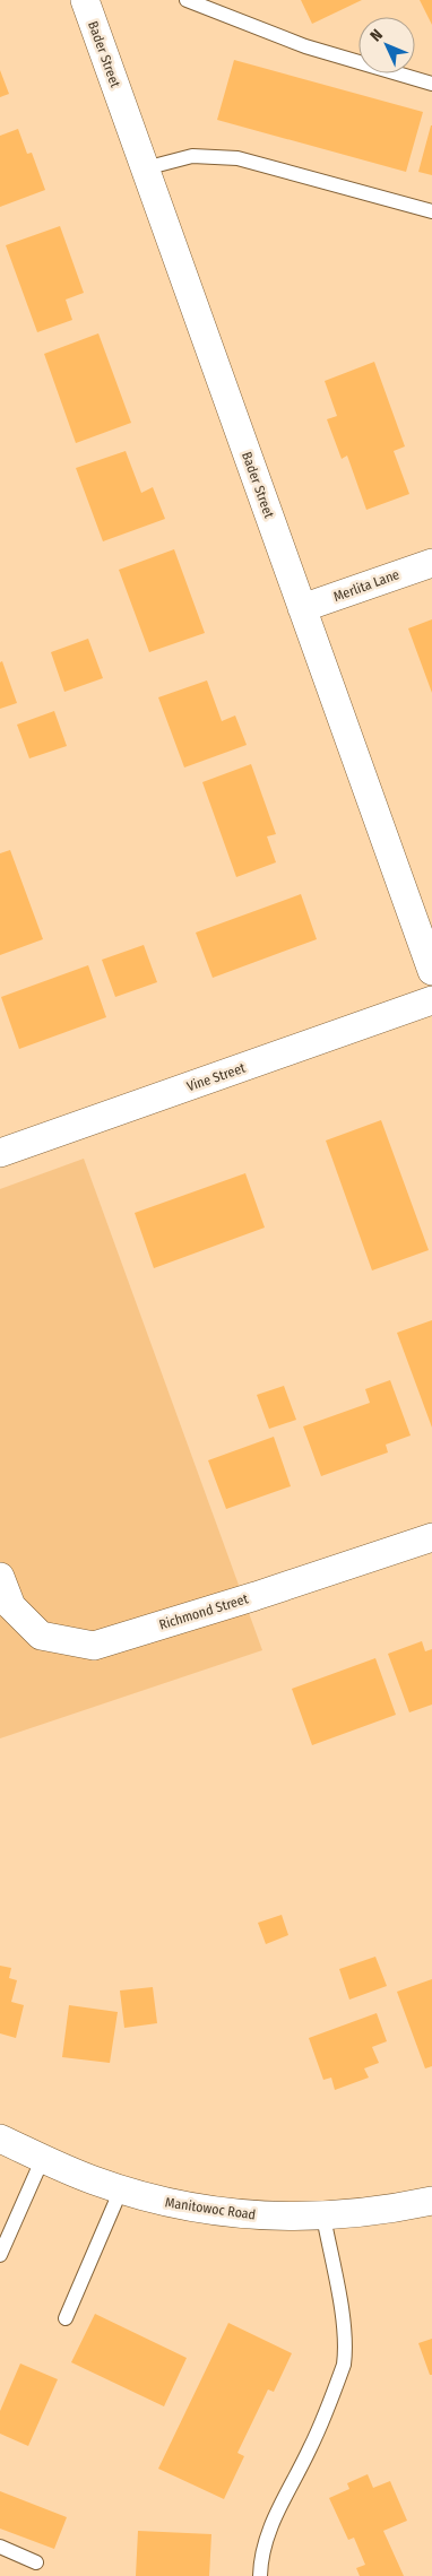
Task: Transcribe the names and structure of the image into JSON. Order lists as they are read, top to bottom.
{
  "streets": {
    "street": [
      "Bader Street",
      "Merlita Lane",
      "Vine Street",
      "Richmond Street",
      "Manitowoc Road"
    ]
  },
  "crossings": [
    ["Bader Street", "Merlita Lane"]
  ],
  "north": "top left"
}
